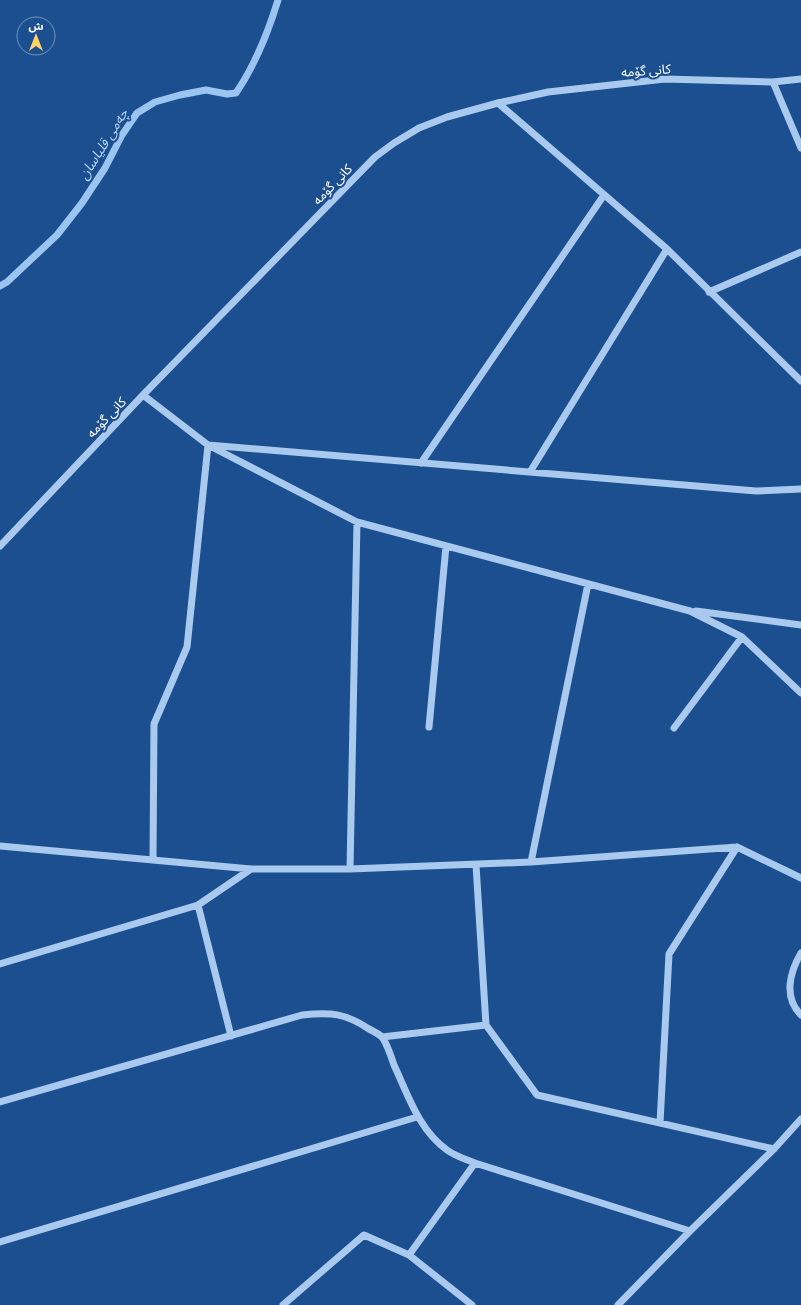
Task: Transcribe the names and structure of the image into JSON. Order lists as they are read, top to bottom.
{
  "streets": {
    "street": ["کانی گۆمە"]
  },
  "water": ["چەمی قلیاسان"],
  "north": "top"
}
